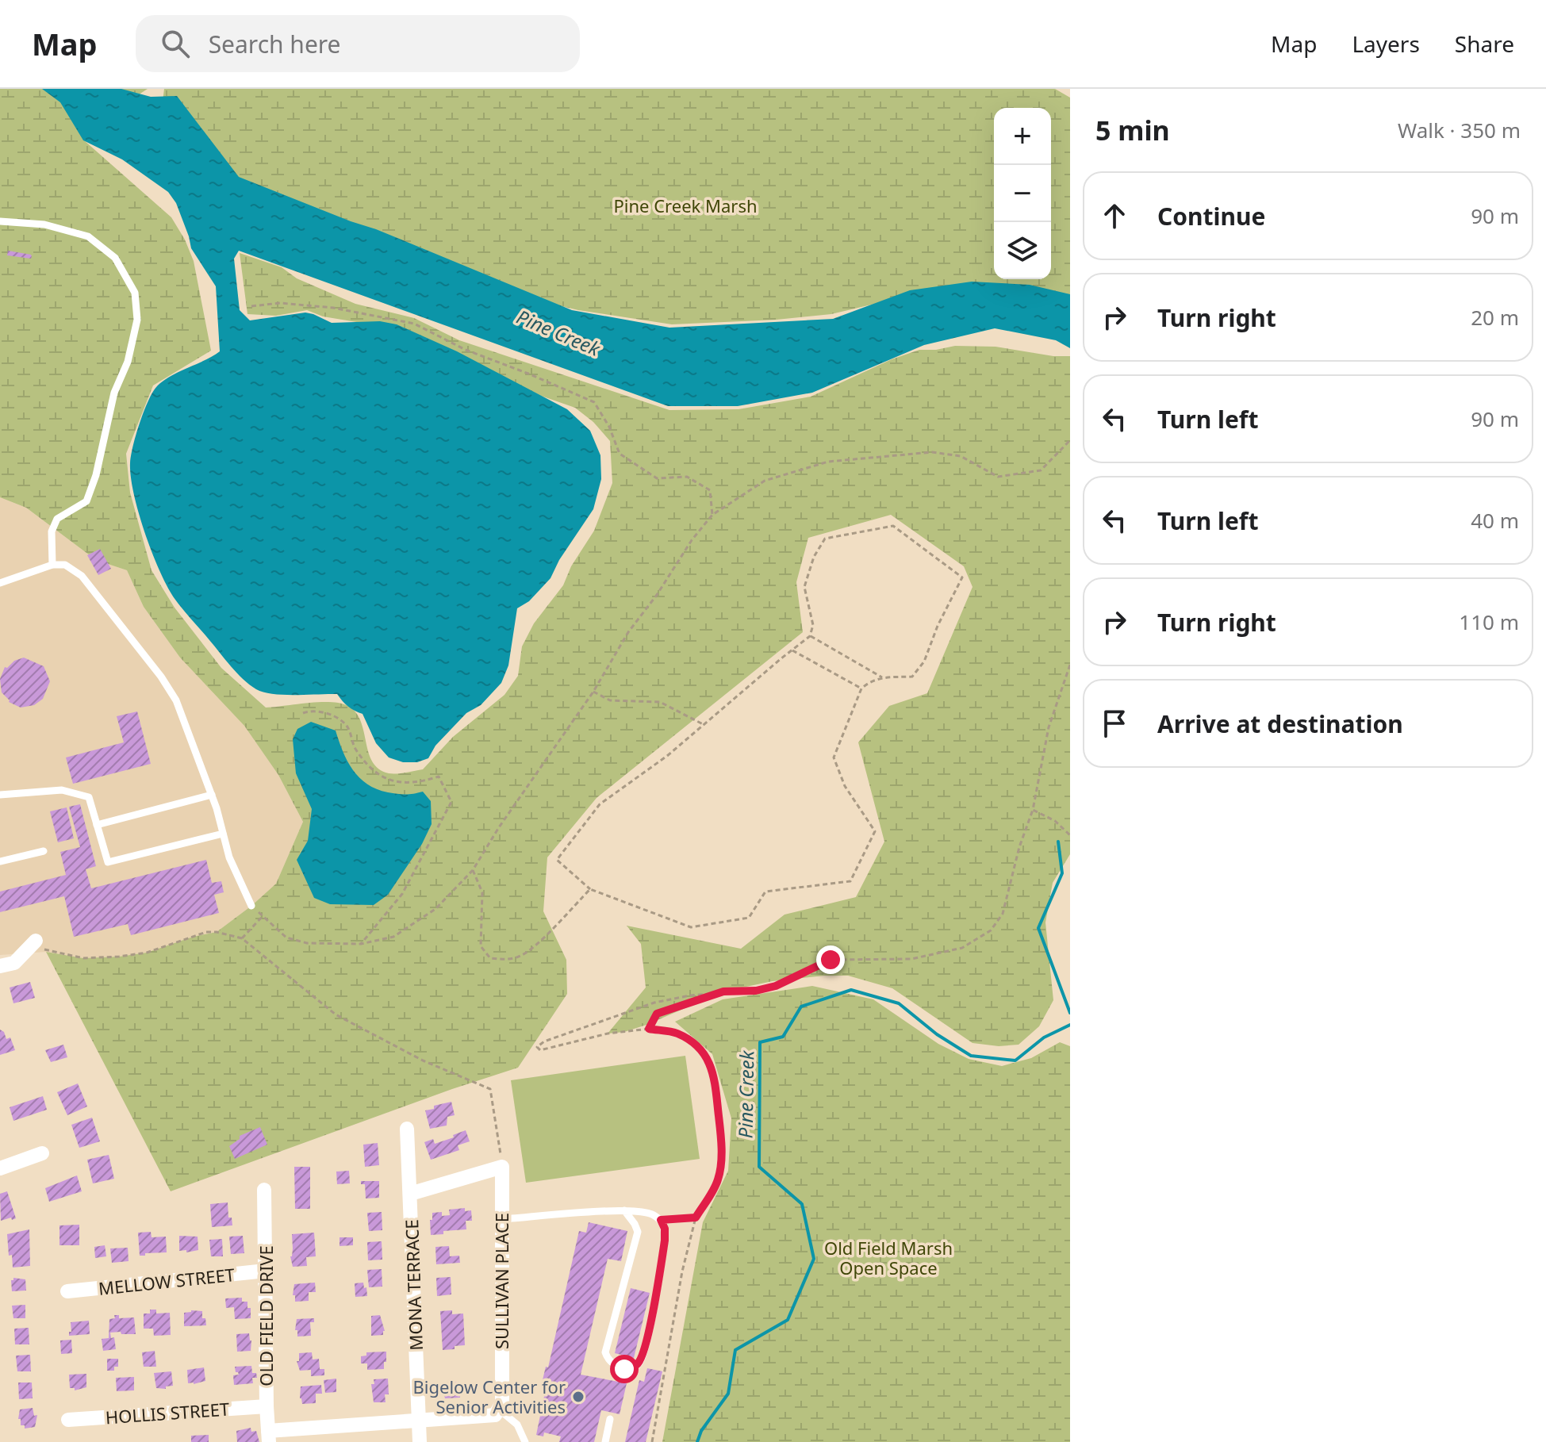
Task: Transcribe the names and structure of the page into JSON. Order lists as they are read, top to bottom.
{
  "streets": {
    "street": [
      "MELLOW STREET",
      "SULLIVAN PLACE",
      "MONA TERRACE",
      "OLD FIELD DRIVE",
      "HOLLIS STREET"
    ]
  },
  "crossings": [
    ["MELLOW STREET", "OLD FIELD DRIVE"],
    ["OLD FIELD DRIVE", "HOLLIS STREET"]
  ],
  "water": ["Pine Creek"],
  "parks": ["Pine Creek Marsh", "Old Field Marsh Open Space"],
  "places": ["Bigelow Center for Senior Activities"],
  "page": {
    "header": "Map",
    "search": "Search here",
    "nav": ["Map", "Layers", "Share"],
    "heading": ["5 min", "Walk · 350 m"],
    "map_buttons": ["+", "−"],
    "list": [
      ["Continue", "90 m"],
      ["Turn right", "20 m"],
      ["Turn left", "90 m"],
      ["Turn left", "40 m"],
      ["Turn right", "110 m"],
      "Arrive at destination"
    ]
  }
}
